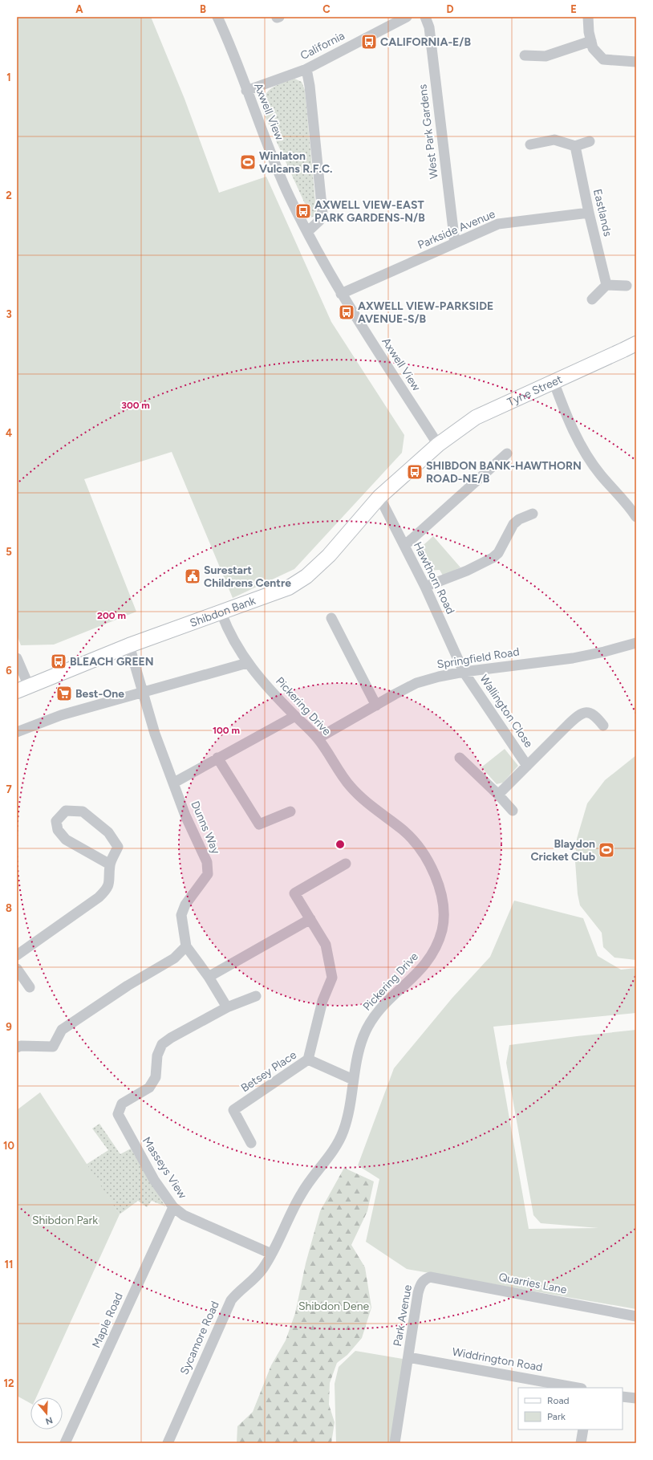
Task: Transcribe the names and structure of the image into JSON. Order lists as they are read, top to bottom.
{
  "streets": {
    "street": [
      "California",
      "Axwell View",
      "West Park Gardens",
      "Eastlands",
      "Parkside Avenue",
      "Tyne Street",
      "Hawthorn Road",
      "Shibdon Bank",
      "Springfield Road",
      "Pickering Drive",
      "Wallington Close",
      "Dunns Way",
      "Betsey Place",
      "Masseys View",
      "Quarries Lane",
      "Park Avenue",
      "Maple Road",
      "Sycamore Road",
      "Widdrington Road"
    ]
  },
  "crossings": [
    ["California", "Axwell View"],
    ["Axwell View", "Parkside Avenue"],
    ["Axwell View", "Tyne Street"],
    ["Axwell View", "Shibdon Bank"],
    ["West Park Gardens", "Parkside Avenue"],
    ["Eastlands", "Parkside Avenue"],
    ["Tyne Street", "Shibdon Bank"],
    ["Hawthorn Road", "Shibdon Bank"],
    ["Hawthorn Road", "Springfield Road"],
    ["Hawthorn Road", "Wallington Close"],
    ["Shibdon Bank", "Pickering Drive"],
    ["Shibdon Bank", "Dunns Way"],
    ["Springfield Road", "Pickering Drive"],
    ["Springfield Road", "Wallington Close"],
    ["Pickering Drive", "Betsey Place"],
    ["Pickering Drive", "Masseys View"],
    ["Pickering Drive", "Sycamore Road"],
    ["Masseys View", "Maple Road"],
    ["Masseys View", "Sycamore Road"],
    ["Quarries Lane", "Park Avenue"],
    ["Park Avenue", "Widdrington Road"]
  ],
  "parks": ["Shibdon Park", "Shibdon Dene"],
  "places": {
    "bus stop": [
      "CALIFORNIA-E/B",
      "AXWELL VIEW-EAST PARK GARDENS-N/B",
      "AXWELL VIEW-PARKSIDE AVENUE-S/B",
      "SHIBDON BANK-HAWTHORN ROAD-NE/B",
      "BLEACH GREEN"
    ],
    "sports": ["Winlaton Vulcans R.F.C.", "Blaydon Cricket Club"],
    "public building": ["Surestart Childrens Centre"],
    "supermarket": ["Best-One"]
  },
  "legend": ["Road", "Park"],
  "north": "bottom",
  "grid": {
    "columns": [
      "A",
      "B",
      "C",
      "D",
      "E"
    ],
    "rows": [
      "1",
      "2",
      "3",
      "4",
      "5",
      "6",
      "7",
      "8",
      "9",
      "10",
      "11",
      "12"
    ]
  },
  "rings": ["300 m", "200 m", "100 m"]
}
